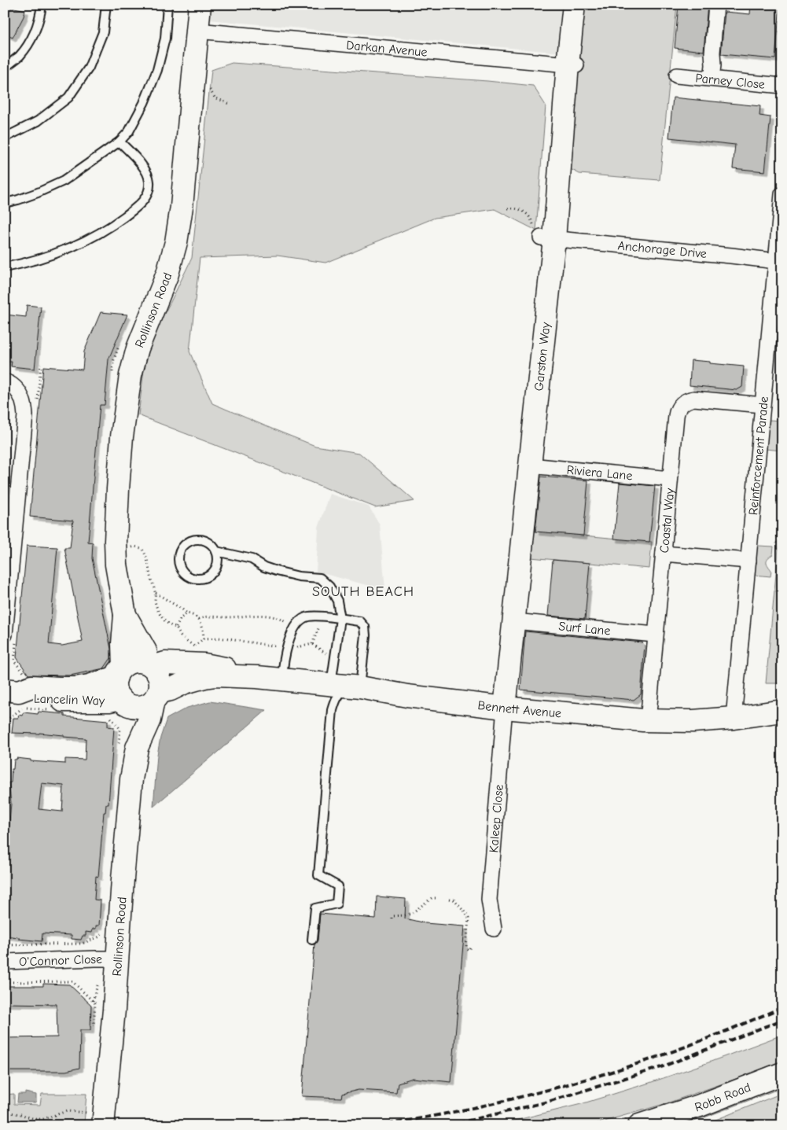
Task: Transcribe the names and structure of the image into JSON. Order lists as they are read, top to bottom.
{
  "streets": {
    "street": [
      "Darkan Avenue",
      "Parney Close",
      "Anchorage Drive",
      "Rollinson Road",
      "Garston Way",
      "Reinforcement Parade",
      "Riviera Lane",
      "Coastal Way",
      "Surf Lane",
      "Lancelin Way",
      "Bennett Avenue",
      "Kaleep Close",
      "O'Connor Close",
      "Robb Road"
    ]
  },
  "crossings": [
    ["Darkan Avenue", "Rollinson Road"],
    ["Darkan Avenue", "Garston Way"],
    ["Anchorage Drive", "Garston Way"],
    ["Anchorage Drive", "Reinforcement Parade"],
    ["Rollinson Road", "Lancelin Way"],
    ["Rollinson Road", "Bennett Avenue"],
    ["Rollinson Road", "O'Connor Close"],
    ["Garston Way", "Riviera Lane"],
    ["Garston Way", "Surf Lane"],
    ["Garston Way", "Bennett Avenue"],
    ["Garston Way", "Kaleep Close"],
    ["Reinforcement Parade", "Coastal Way"],
    ["Reinforcement Parade", "Bennett Avenue"],
    ["Riviera Lane", "Coastal Way"],
    ["Coastal Way", "Surf Lane"],
    ["Coastal Way", "Bennett Avenue"],
    ["Lancelin Way", "Bennett Avenue"],
    ["Bennett Avenue", "Kaleep Close"]
  ],
  "districts": ["SOUTH BEACH"]
}
